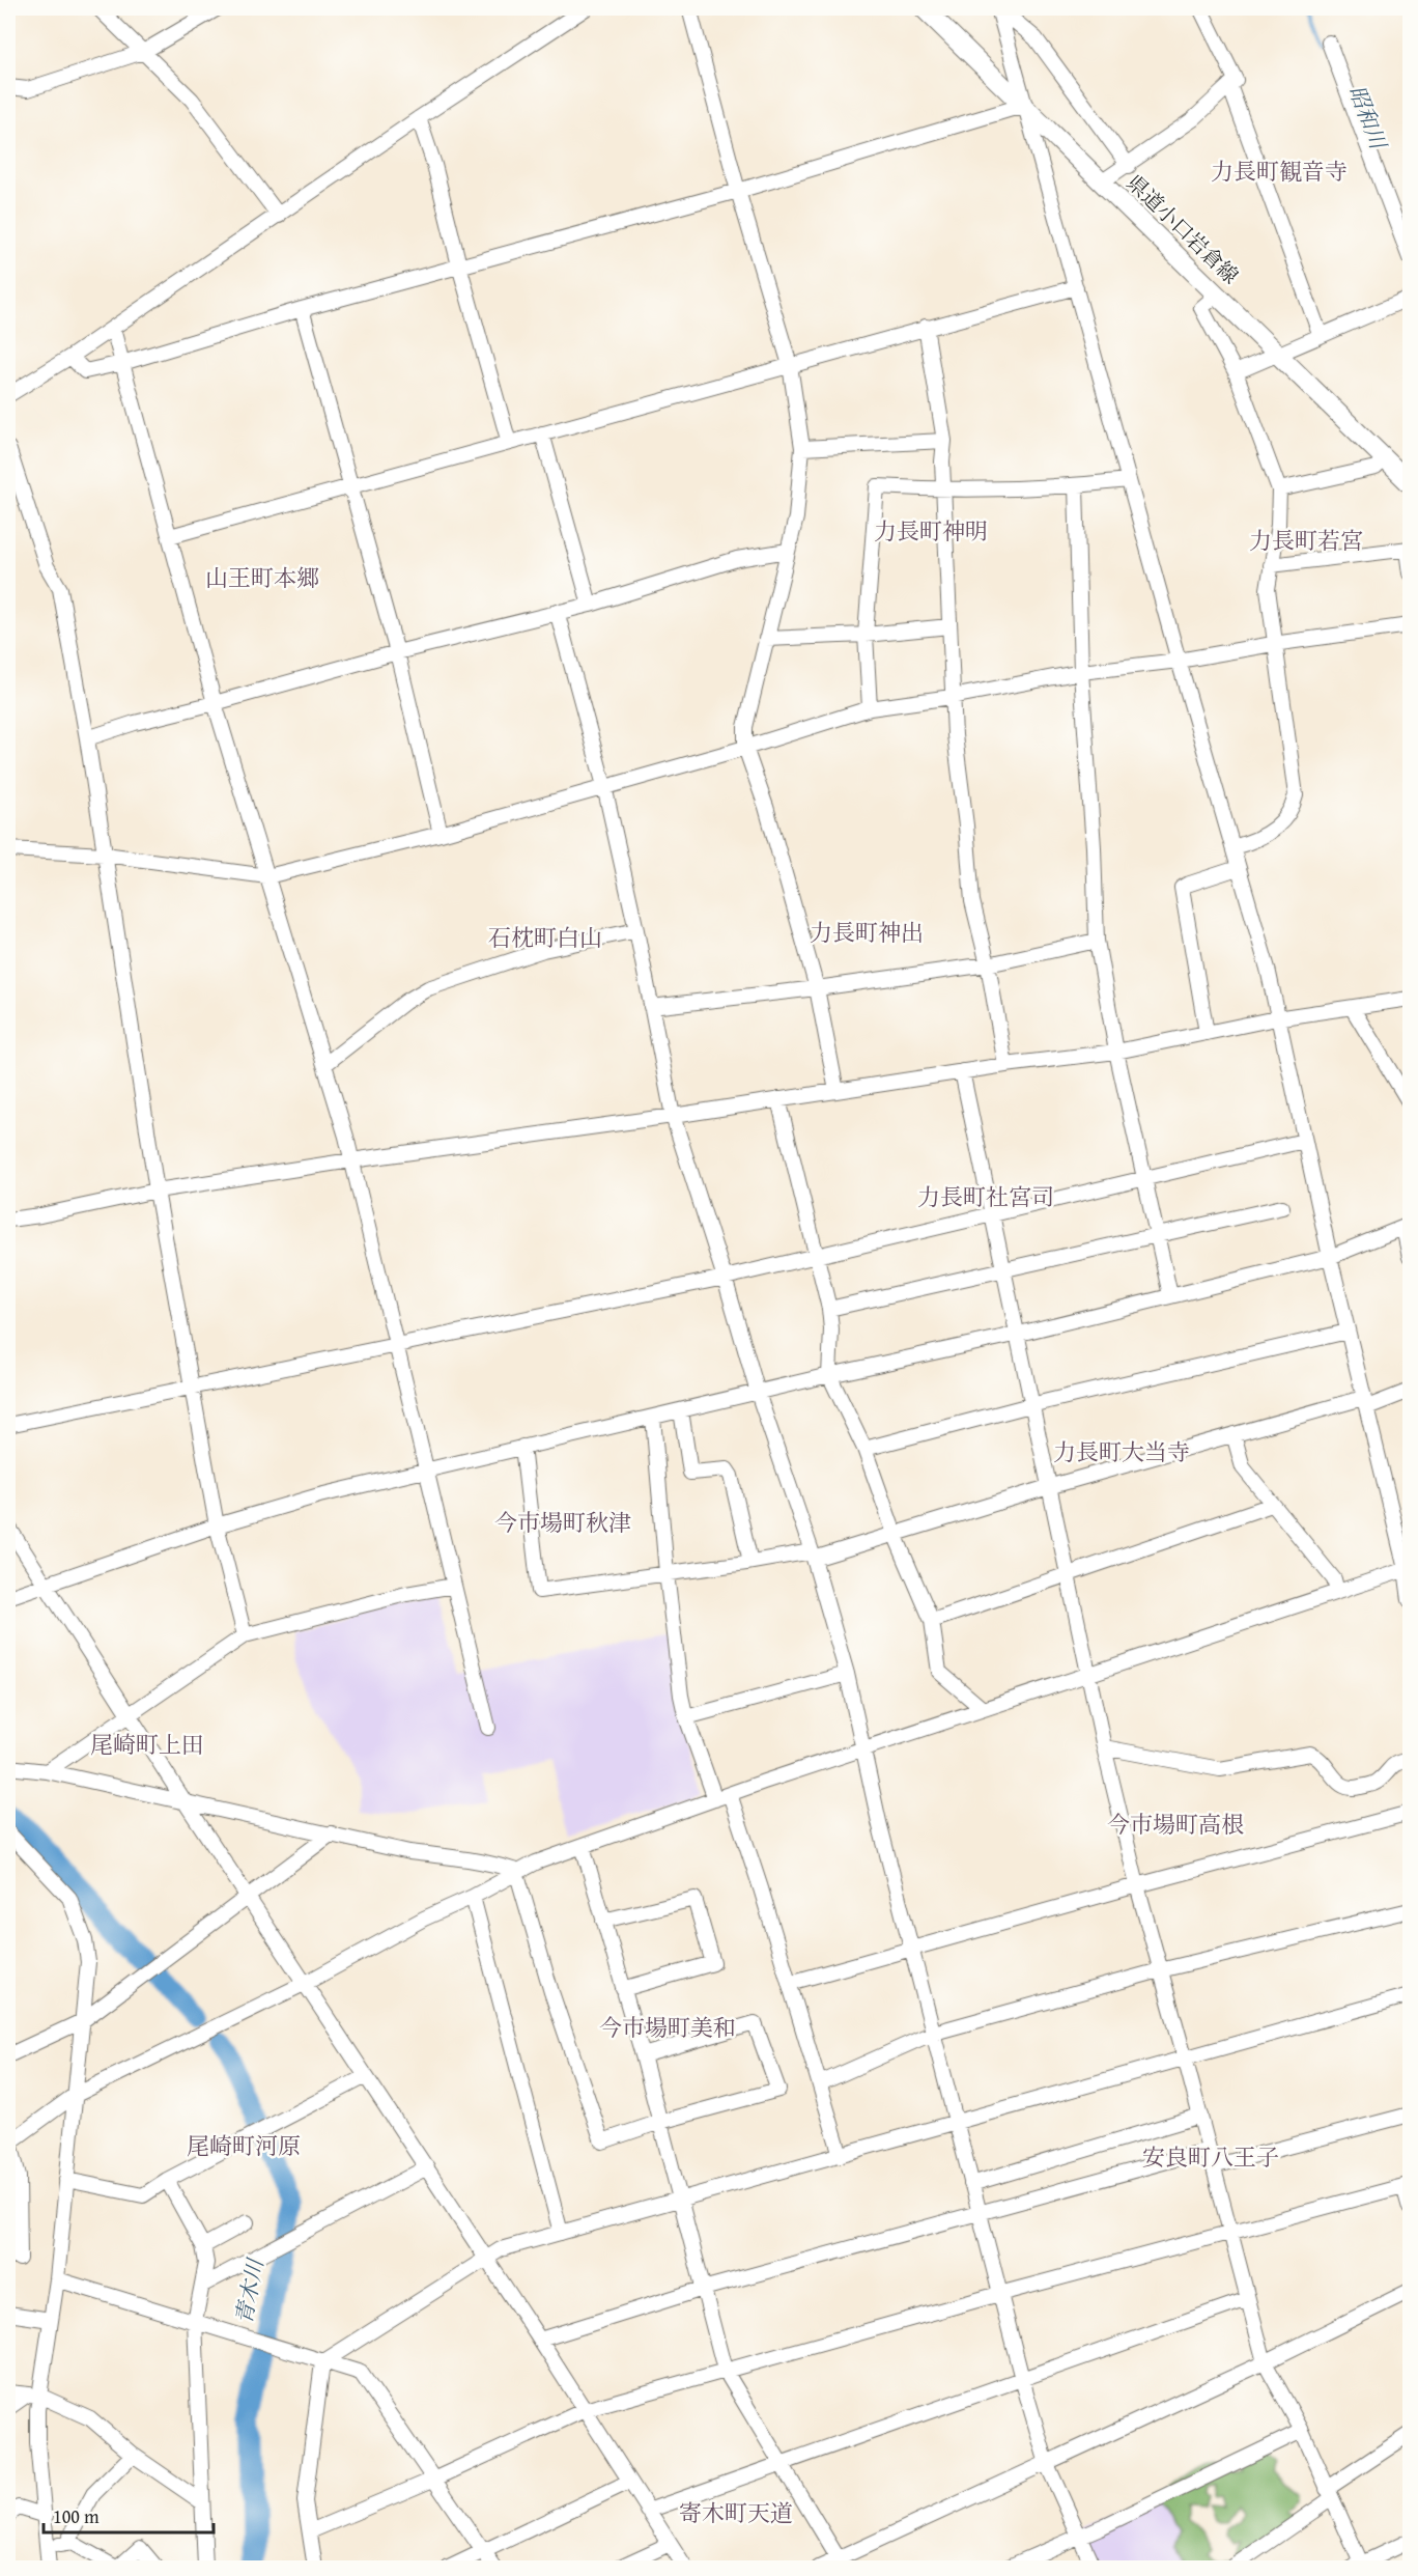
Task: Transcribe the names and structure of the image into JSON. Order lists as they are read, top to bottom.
{
  "streets": {
    "main road": ["県道小口岩倉線"]
  },
  "districts": [
    "力長町観音寺",
    "力長町神明",
    "力長町若宮",
    "山王町本郷",
    "力長町神出",
    "石枕町白山",
    "力長町社宮司",
    "力長町大当寺",
    "今市場町秋津",
    "尾崎町上田",
    "今市場町高根",
    "今市場町美和",
    "尾崎町河原",
    "安良町八王子",
    "寄木町天道"
  ],
  "water": ["昭和川", "青木川"],
  "scale_bar": "100 m"
}
